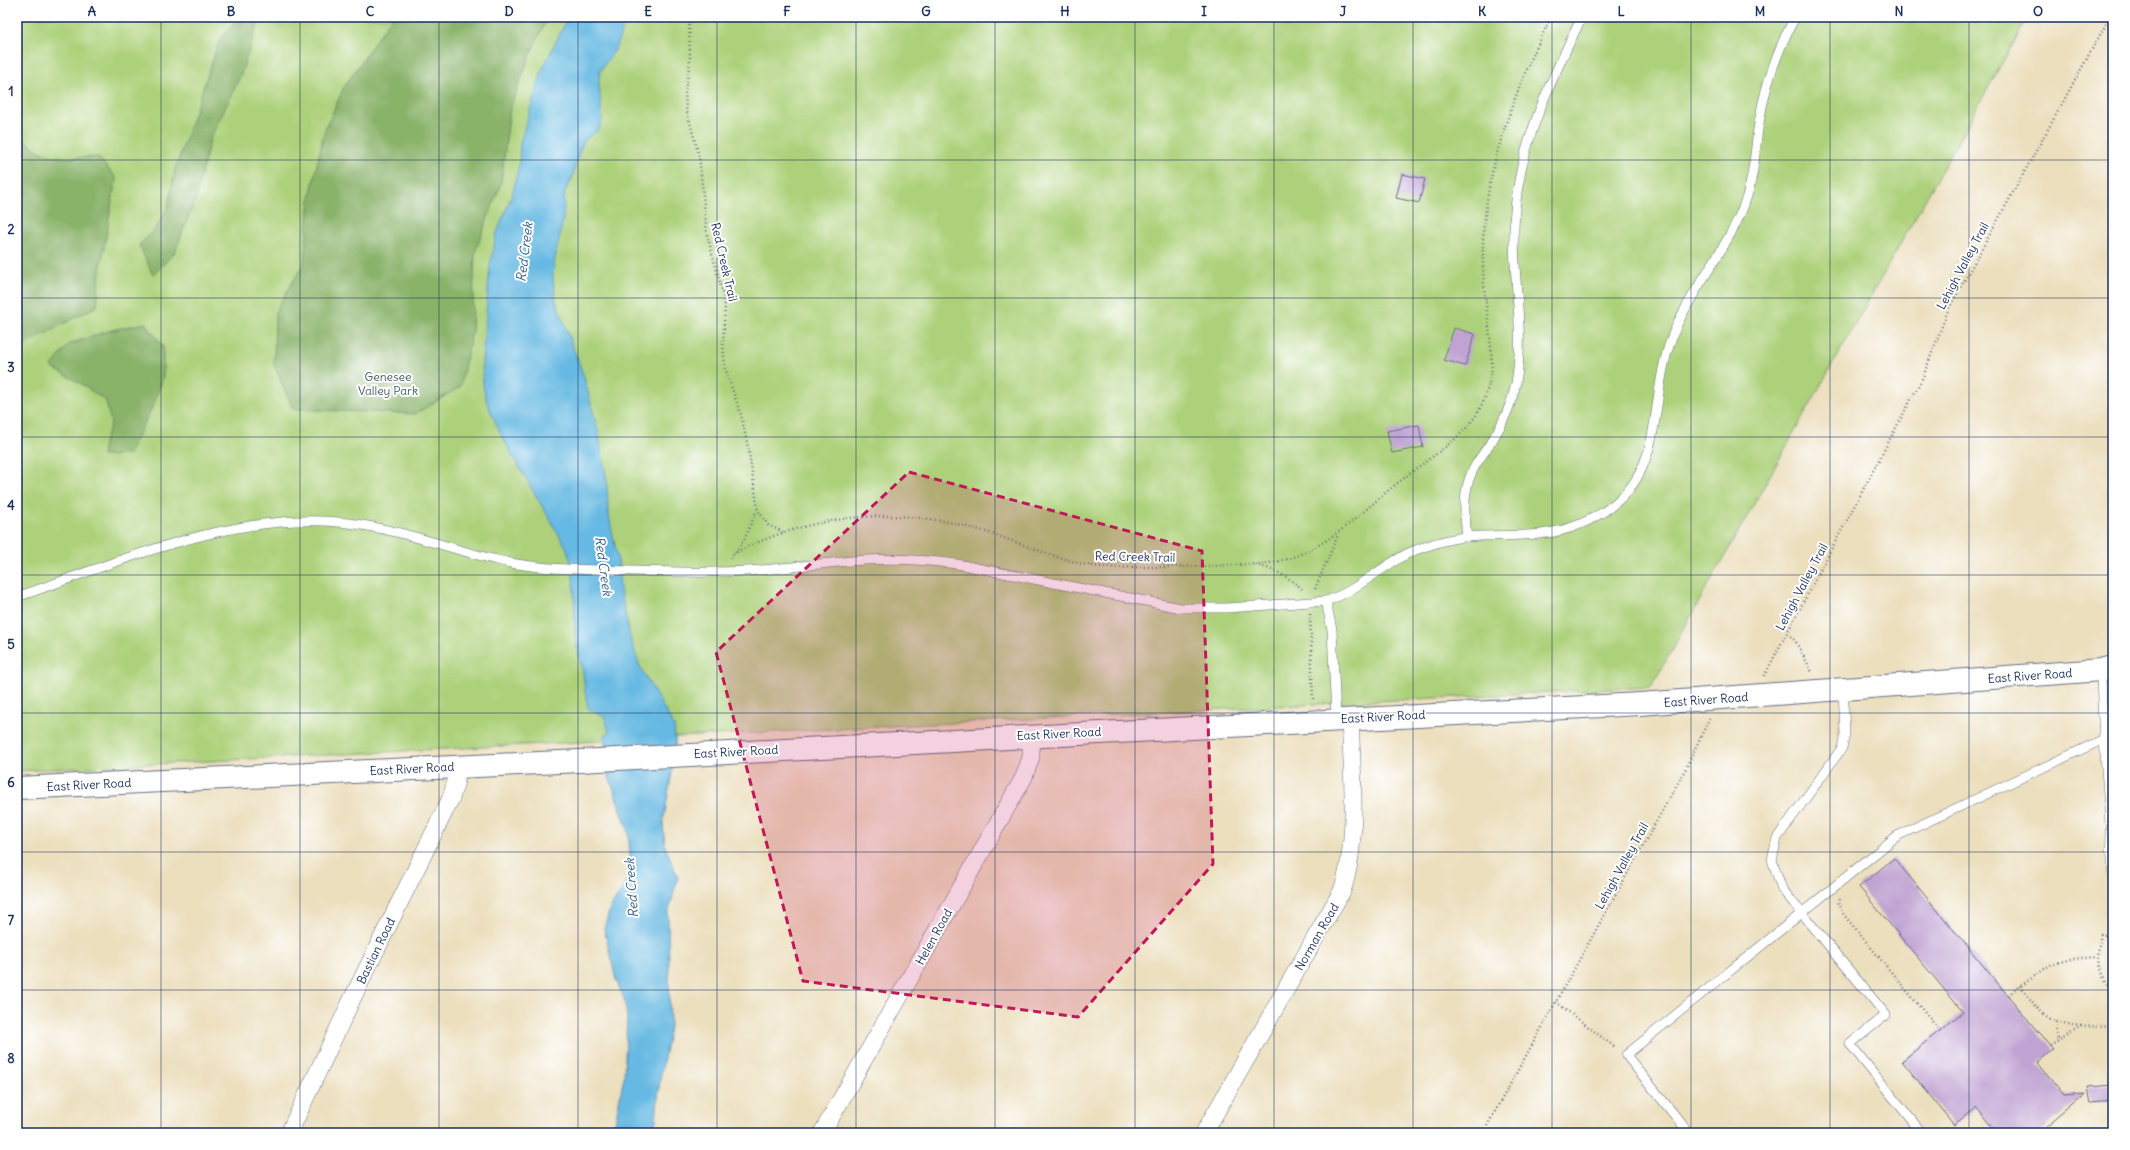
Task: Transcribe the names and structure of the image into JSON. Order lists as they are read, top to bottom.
{
  "streets": {
    "street": [
      "East River Road",
      "Helen Road",
      "Norman Road",
      "Bastian Road"
    ],
    "path": ["Red Creek Trail", "Lehigh Valley Trail"]
  },
  "crossings": [
    ["Lehigh Valley Trail", "East River Road"],
    ["East River Road", "Helen Road"],
    ["East River Road", "Norman Road"],
    ["East River Road", "Bastian Road"]
  ],
  "water": ["Red Creek"],
  "parks": ["Genesee Valley Park"],
  "grid": {
    "columns": [
      "A",
      "B",
      "C",
      "D",
      "E",
      "F",
      "G",
      "H",
      "I",
      "J",
      "K",
      "L",
      "M",
      "N",
      "O"
    ],
    "rows": [
      "1",
      "2",
      "3",
      "4",
      "5",
      "6",
      "7",
      "8"
    ]
  }
}
